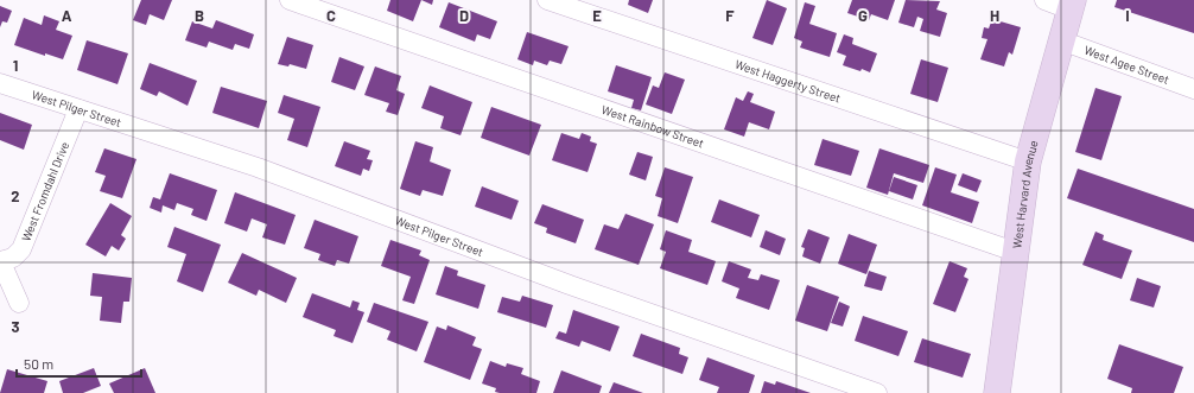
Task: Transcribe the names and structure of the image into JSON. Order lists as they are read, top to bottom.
{
  "streets": {
    "main road": ["West Harvard Avenue"],
    "street": [
      "West Agee Street",
      "West Haggerty Street",
      "West Pilger Street",
      "West Rainbow Street",
      "West Fromdahl Drive"
    ]
  },
  "crossings": [
    ["West Agee Street", "West Harvard Avenue"],
    ["West Haggerty Street", "West Harvard Avenue"],
    ["West Pilger Street", "West Fromdahl Drive"],
    ["West Rainbow Street", "West Harvard Avenue"]
  ],
  "scale_bar": "50 m",
  "grid": {
    "columns": [
      "A",
      "B",
      "C",
      "D",
      "E",
      "F",
      "G",
      "H",
      "I"
    ],
    "rows": ["1", "2", "3"]
  }
}
